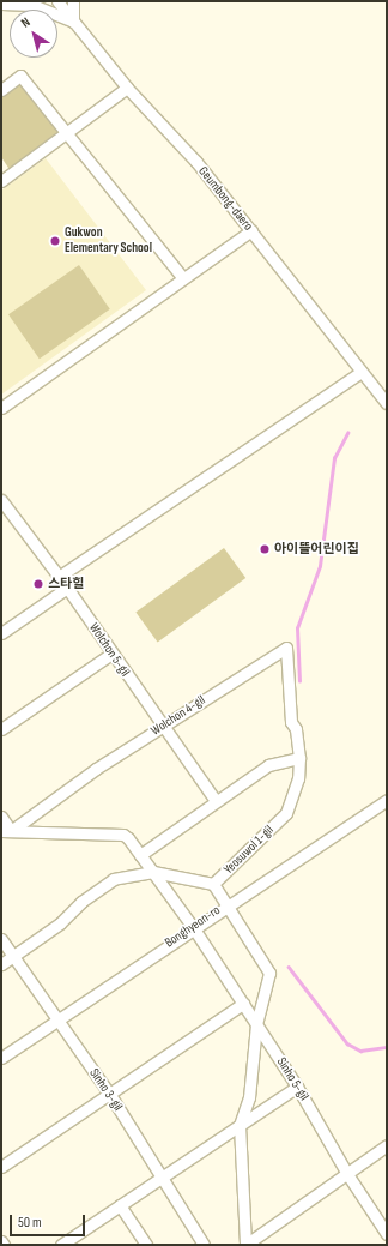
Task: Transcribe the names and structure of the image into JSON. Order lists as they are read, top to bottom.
{
  "streets": {
    "street": [
      "Geumbong-daero",
      "Wolchon 5-gil",
      "Wolchon 4-gil",
      "Yeosuwol 1-gil",
      "Bonghyeon-ro",
      "Sinho 5-gil",
      "Sinho 3-gil"
    ]
  },
  "crossings": [
    ["Wolchon 5-gil", "Wolchon 4-gil"],
    ["Wolchon 4-gil", "Yeosuwol 1-gil"],
    ["Wolchon 4-gil", "Sinho 5-gil"],
    ["Yeosuwol 1-gil", "Sinho 5-gil"],
    ["Yeosuwol 1-gil", "Sinho 3-gil"],
    ["Bonghyeon-ro", "Sinho 5-gil"],
    ["Bonghyeon-ro", "Sinho 3-gil"]
  ],
  "places": ["Gukwon Elementary School", "아이뜰어린이집", "스타힐"],
  "scale_bar": "50 m",
  "north": "top left"
}
